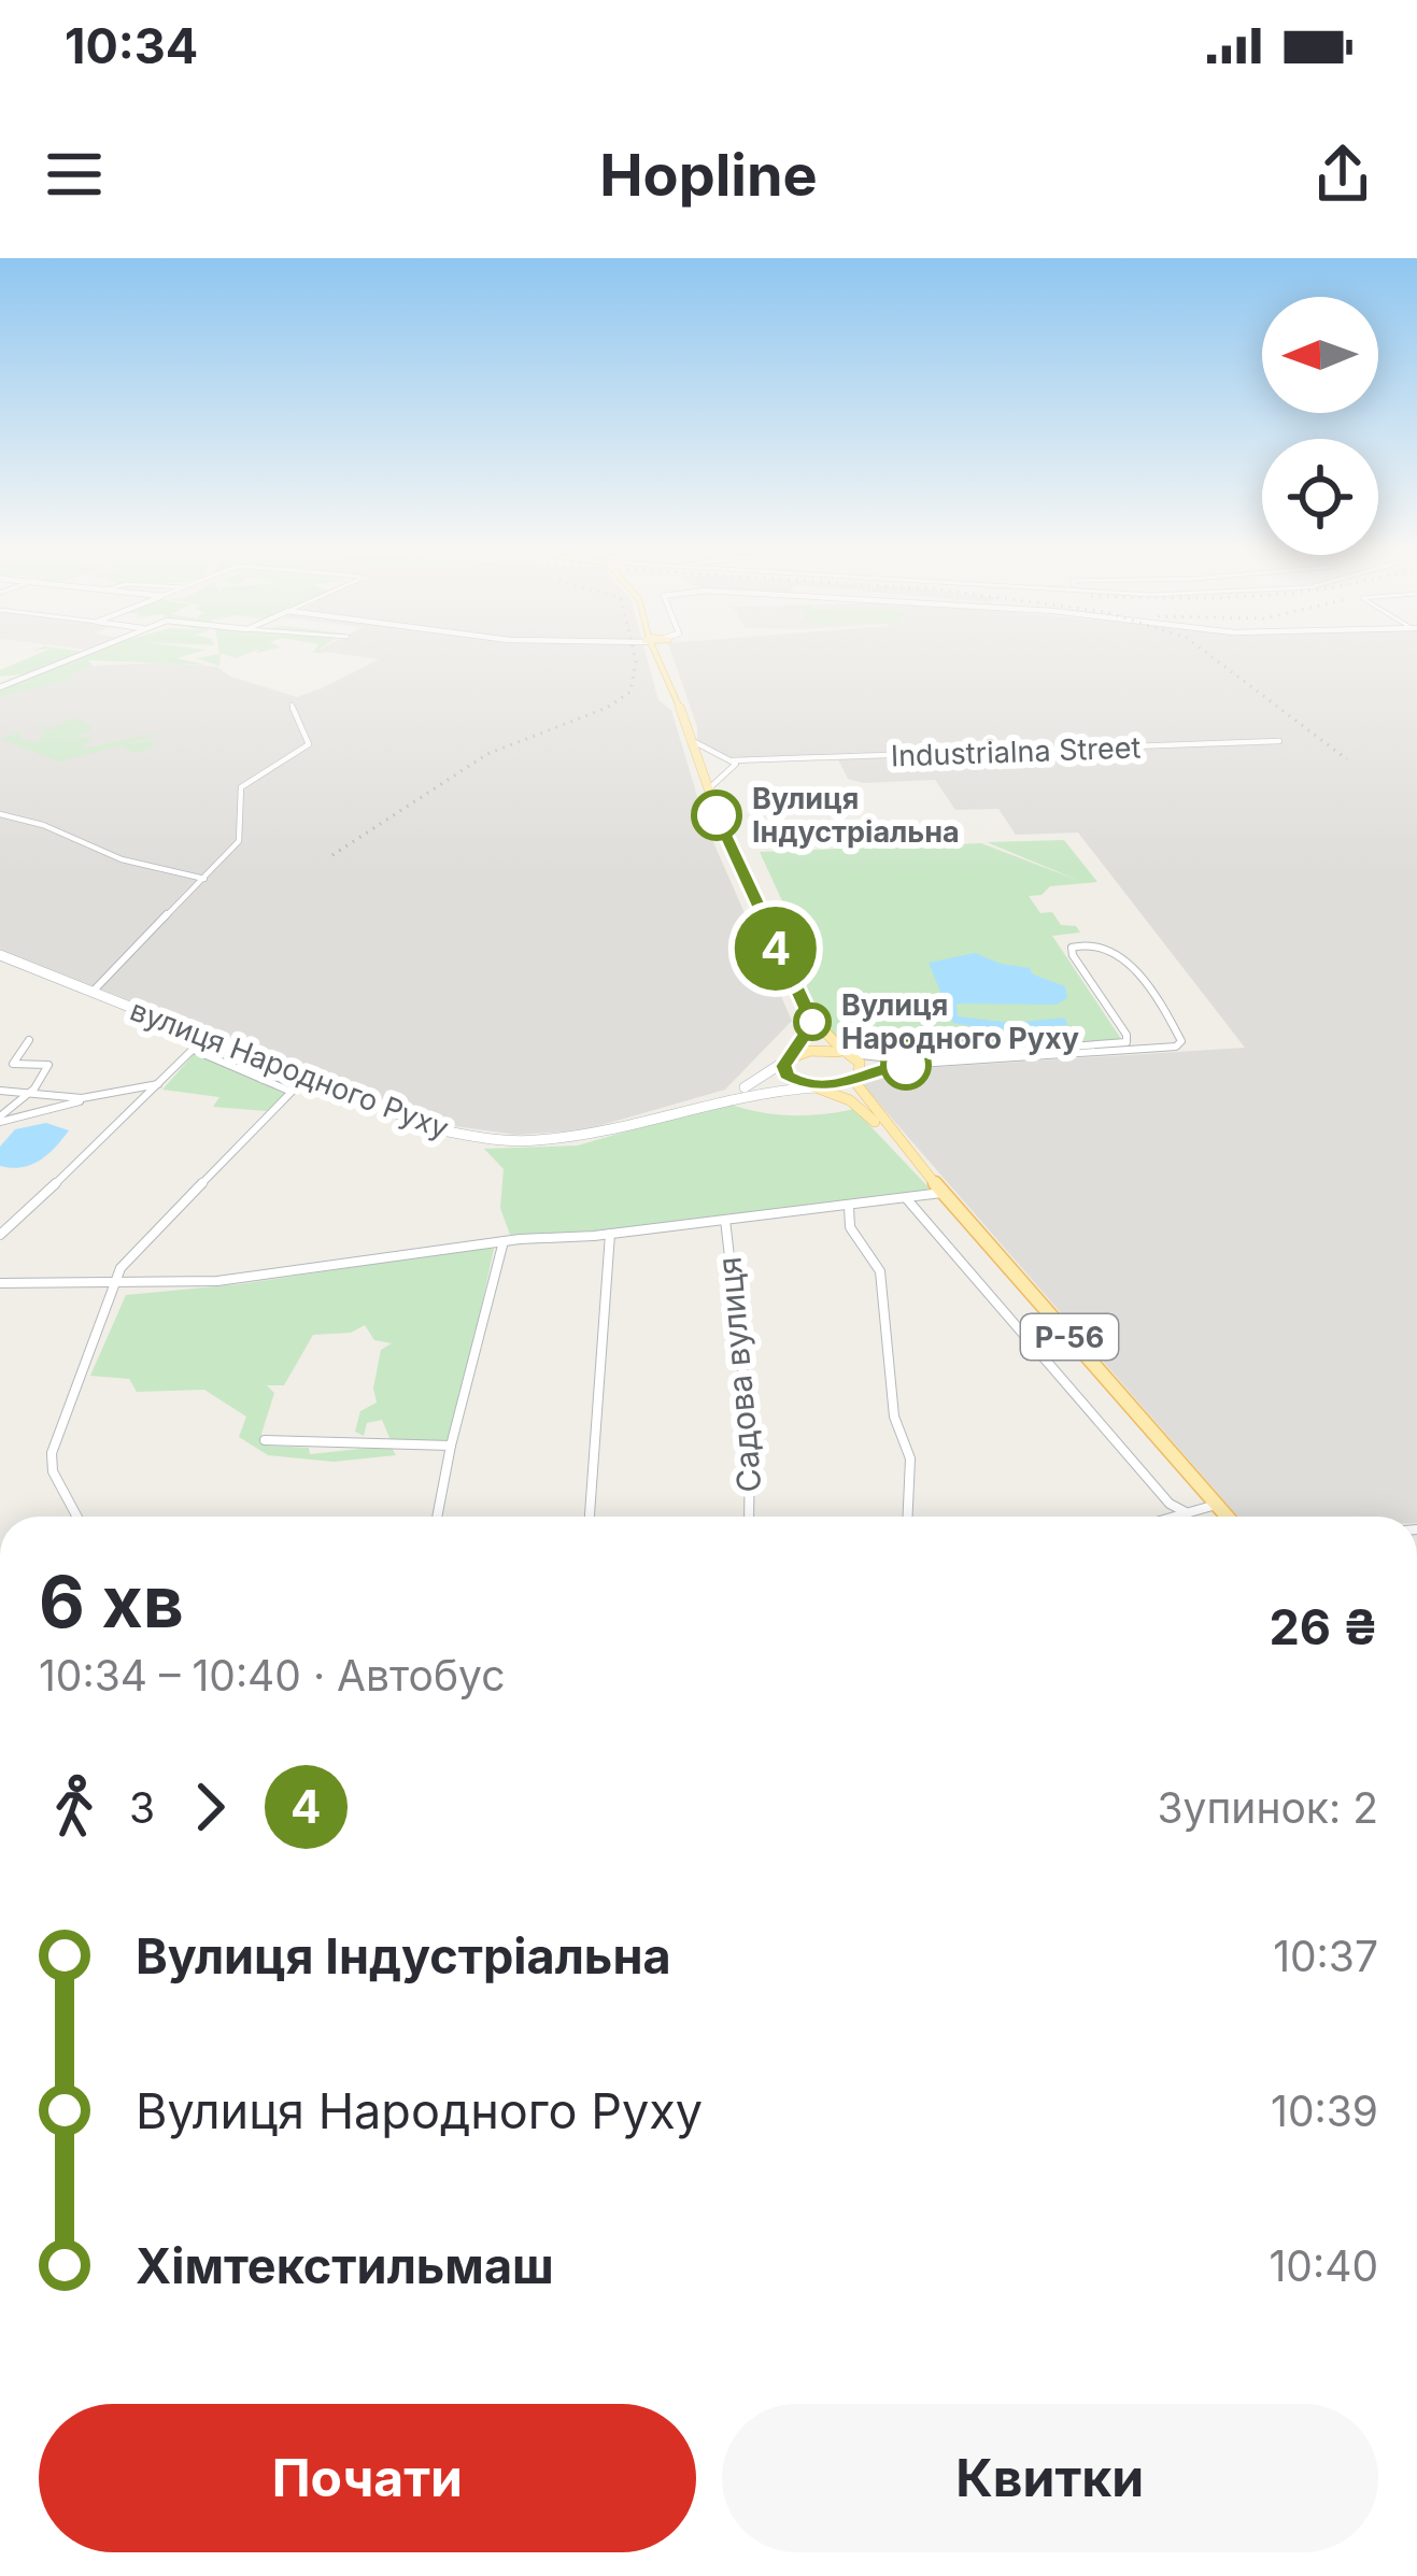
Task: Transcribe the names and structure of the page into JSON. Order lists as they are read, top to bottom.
{
  "streets": {
    "main road": ["Р-56"],
    "street": ["Industrialna Street", "вулиця Народного Руху", "Садова вулиця"]
  },
  "crossings": [
    ["вулиця Народного Руху", "Р-56"]
  ],
  "places": ["Вулиця Індустріальна", "Вулиця Народного Руху"],
  "lines": ["bus line 4"],
  "north": "left",
  "page": {
    "status": "10:34",
    "header": "Hopline",
    "on_map": "4",
    "heading": ["6 хв", "10:34 – 10:40 · Автобус", "26 ₴"],
    "legs": ["3", "4", "Зупинок: 2"],
    "list": [
      {
        "name": "Вулиця Індустріальна",
        "value": "10:37"
      },
      {
        "name": "Вулиця Народного Руху",
        "value": "10:39"
      },
      {
        "name": "Хімтекстильмаш",
        "value": "10:40"
      }
    ],
    "buttons": ["Почати", "Квитки"]
  }
}
